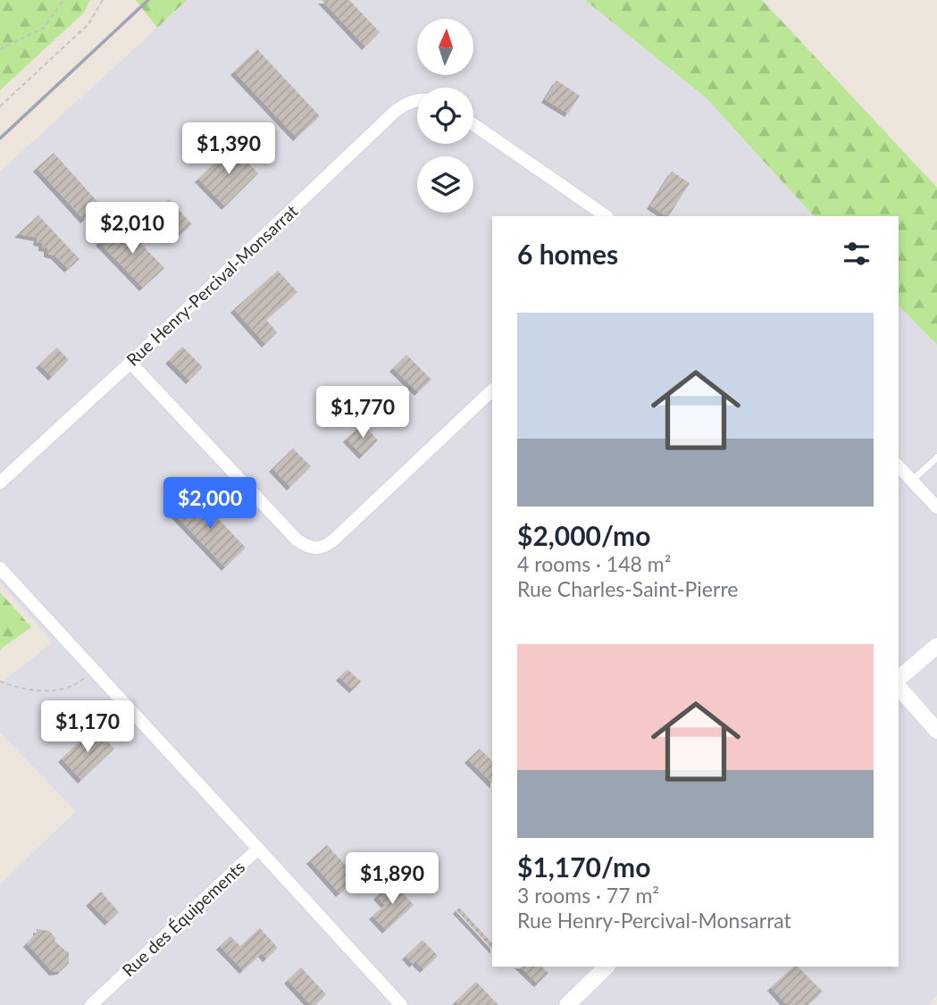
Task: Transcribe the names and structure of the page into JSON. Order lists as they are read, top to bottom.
{
  "streets": {
    "street": ["Rue Henry-Percival-Monsarrat", "Rue des Équipements"]
  },
  "north": "top",
  "page": {
    "price": [
      "$1,390",
      "$2,010",
      "$1,770",
      "$2,000",
      "$1,170",
      "$1,890"
    ],
    "heading": "6 homes",
    "list": [
      {
        "name": "$2,000/mo",
        "note": "4 rooms · 148 m² · Rue Charles-Saint-Pierre"
      },
      {
        "name": "$1,170/mo",
        "note": "3 rooms · 77 m² · Rue Henry-Percival-Monsarrat"
      }
    ]
  }
}
